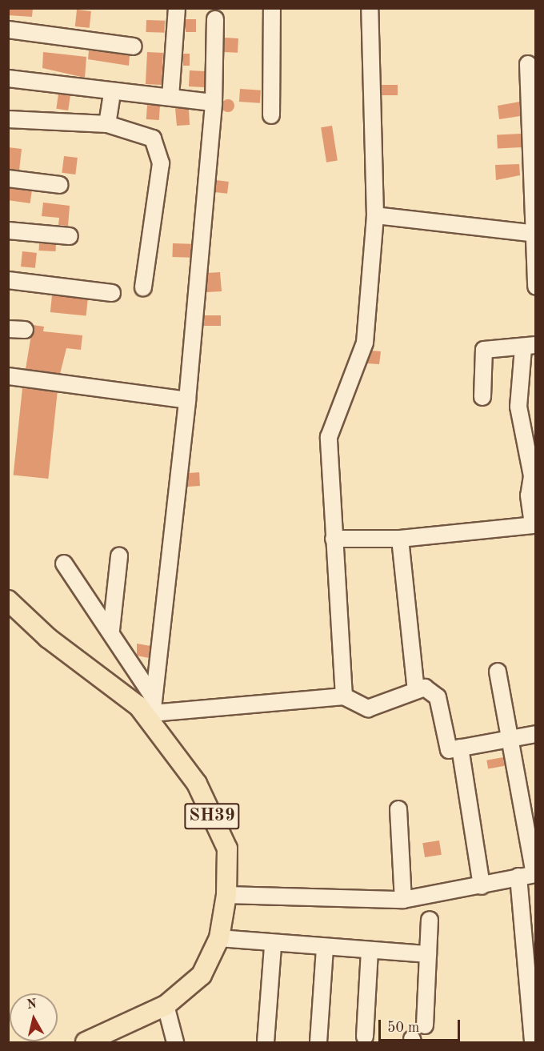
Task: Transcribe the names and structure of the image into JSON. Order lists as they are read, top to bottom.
{
  "streets": {
    "main road": ["SH39"]
  },
  "scale_bar": "50 m",
  "north": "top"
}
